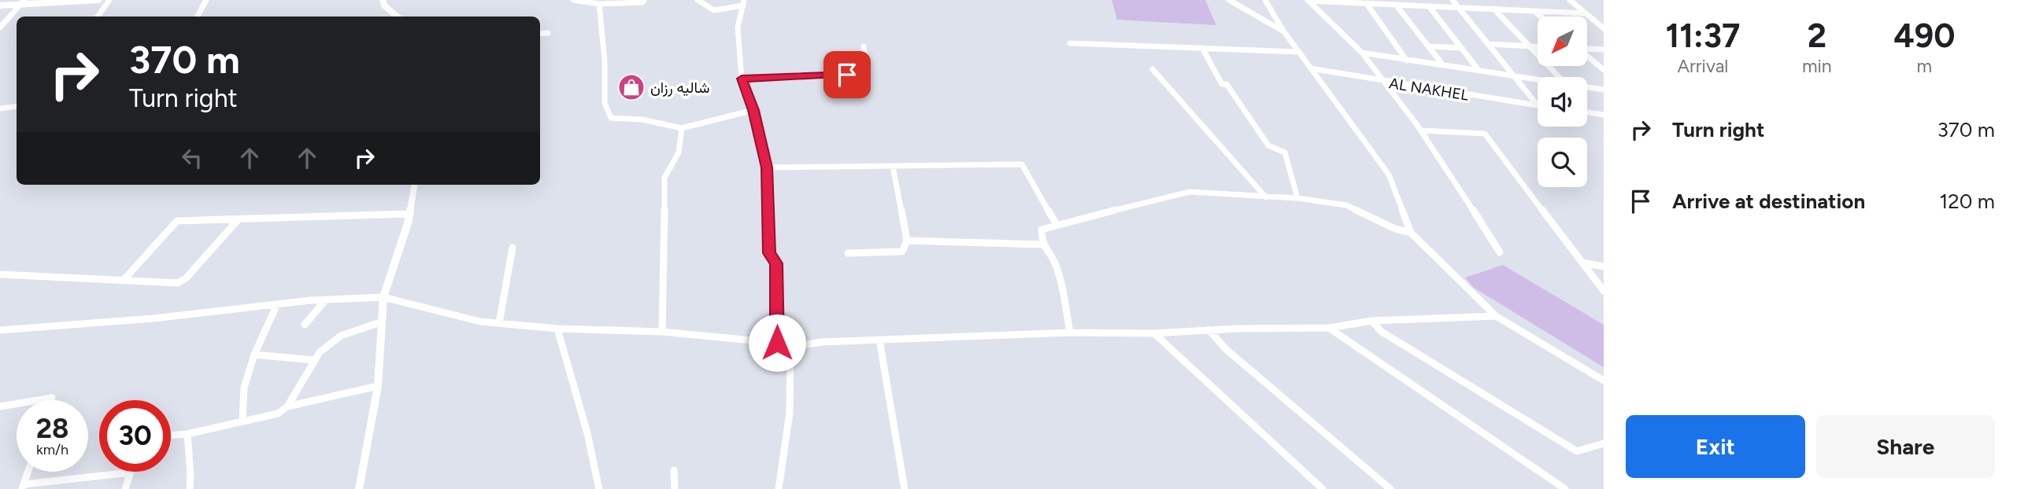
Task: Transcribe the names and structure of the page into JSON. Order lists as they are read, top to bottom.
{
  "streets": {
    "street": ["AL NAKHEL"]
  },
  "places": {
    "shop": ["شاليه رزان"]
  },
  "north": "bottom left",
  "page": {
    "eta": [
      "11:37",
      "Arrival",
      "2",
      "min",
      "490",
      "m"
    ],
    "turn": ["370 m", "Turn right"],
    "list": [
      {
        "name": "Turn right",
        "value": "370 m"
      },
      {
        "name": "Arrive at destination",
        "value": "120 m"
      }
    ],
    "speed": "28 km/h",
    "limit": "30",
    "buttons": ["Exit", "Share"]
  }
}
